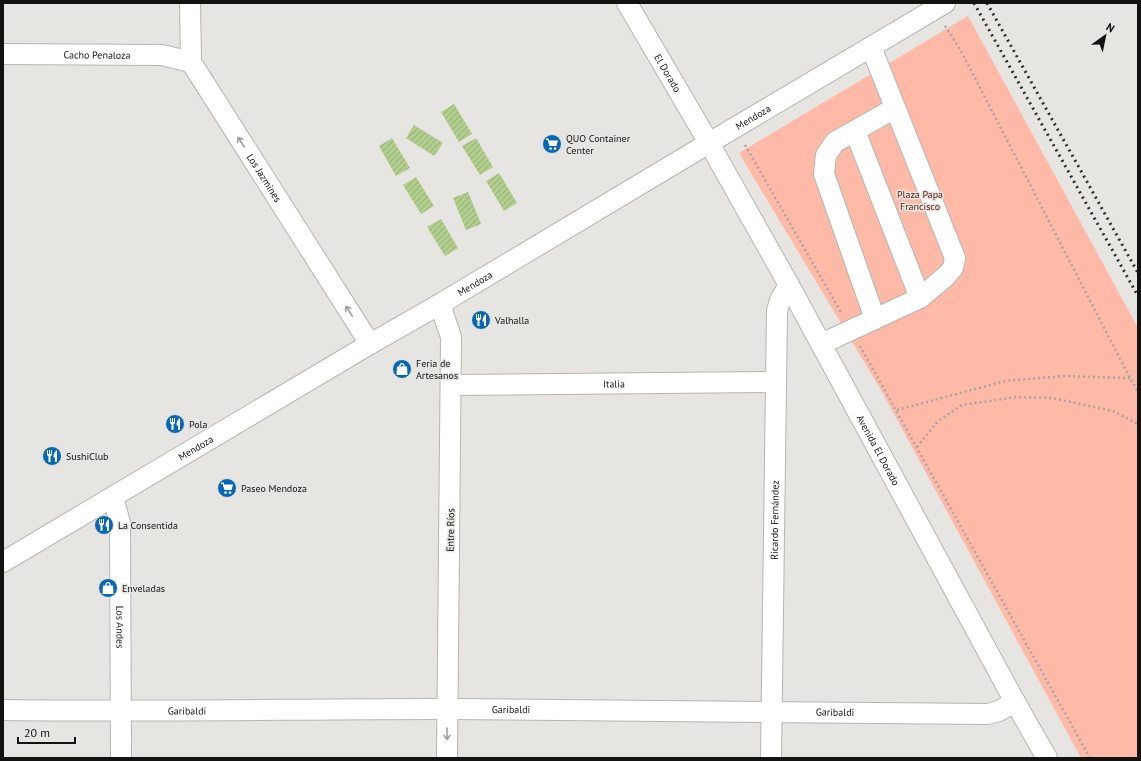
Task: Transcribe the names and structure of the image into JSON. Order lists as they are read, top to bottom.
{
  "streets": {
    "street": [
      "Cacho Penaloza",
      "El Dorado",
      "Mendoza",
      "Los Jazmines",
      "Italia",
      "Avenida El Dorado",
      "Ricardo Fernández",
      "Entre Ríos",
      "Los Andes",
      "Garibaldi"
    ]
  },
  "crossings": [
    ["Cacho Penaloza", "Los Jazmines"],
    ["El Dorado", "Mendoza"],
    ["El Dorado", "Avenida El Dorado"],
    ["Mendoza", "Los Jazmines"],
    ["Mendoza", "Avenida El Dorado"],
    ["Mendoza", "Entre Ríos"],
    ["Mendoza", "Los Andes"],
    ["Italia", "Ricardo Fernández"],
    ["Italia", "Entre Ríos"],
    ["Avenida El Dorado", "Ricardo Fernández"],
    ["Avenida El Dorado", "Garibaldi"],
    ["Ricardo Fernández", "Garibaldi"],
    ["Entre Ríos", "Garibaldi"],
    ["Los Andes", "Garibaldi"]
  ],
  "one_way": ["Los Jazmines"],
  "parks": ["Plaza Papa Francisco"],
  "places": {
    "supermarket": ["QUO Container Center", "Paseo Mendoza"],
    "restaurant": [
      "Valhalla",
      "Pola",
      "SushiClub",
      "La Consentida"
    ],
    "shop": ["Feria de Artesanos", "Enveladas"]
  },
  "scale_bar": "20 m",
  "north": "top right"
}
